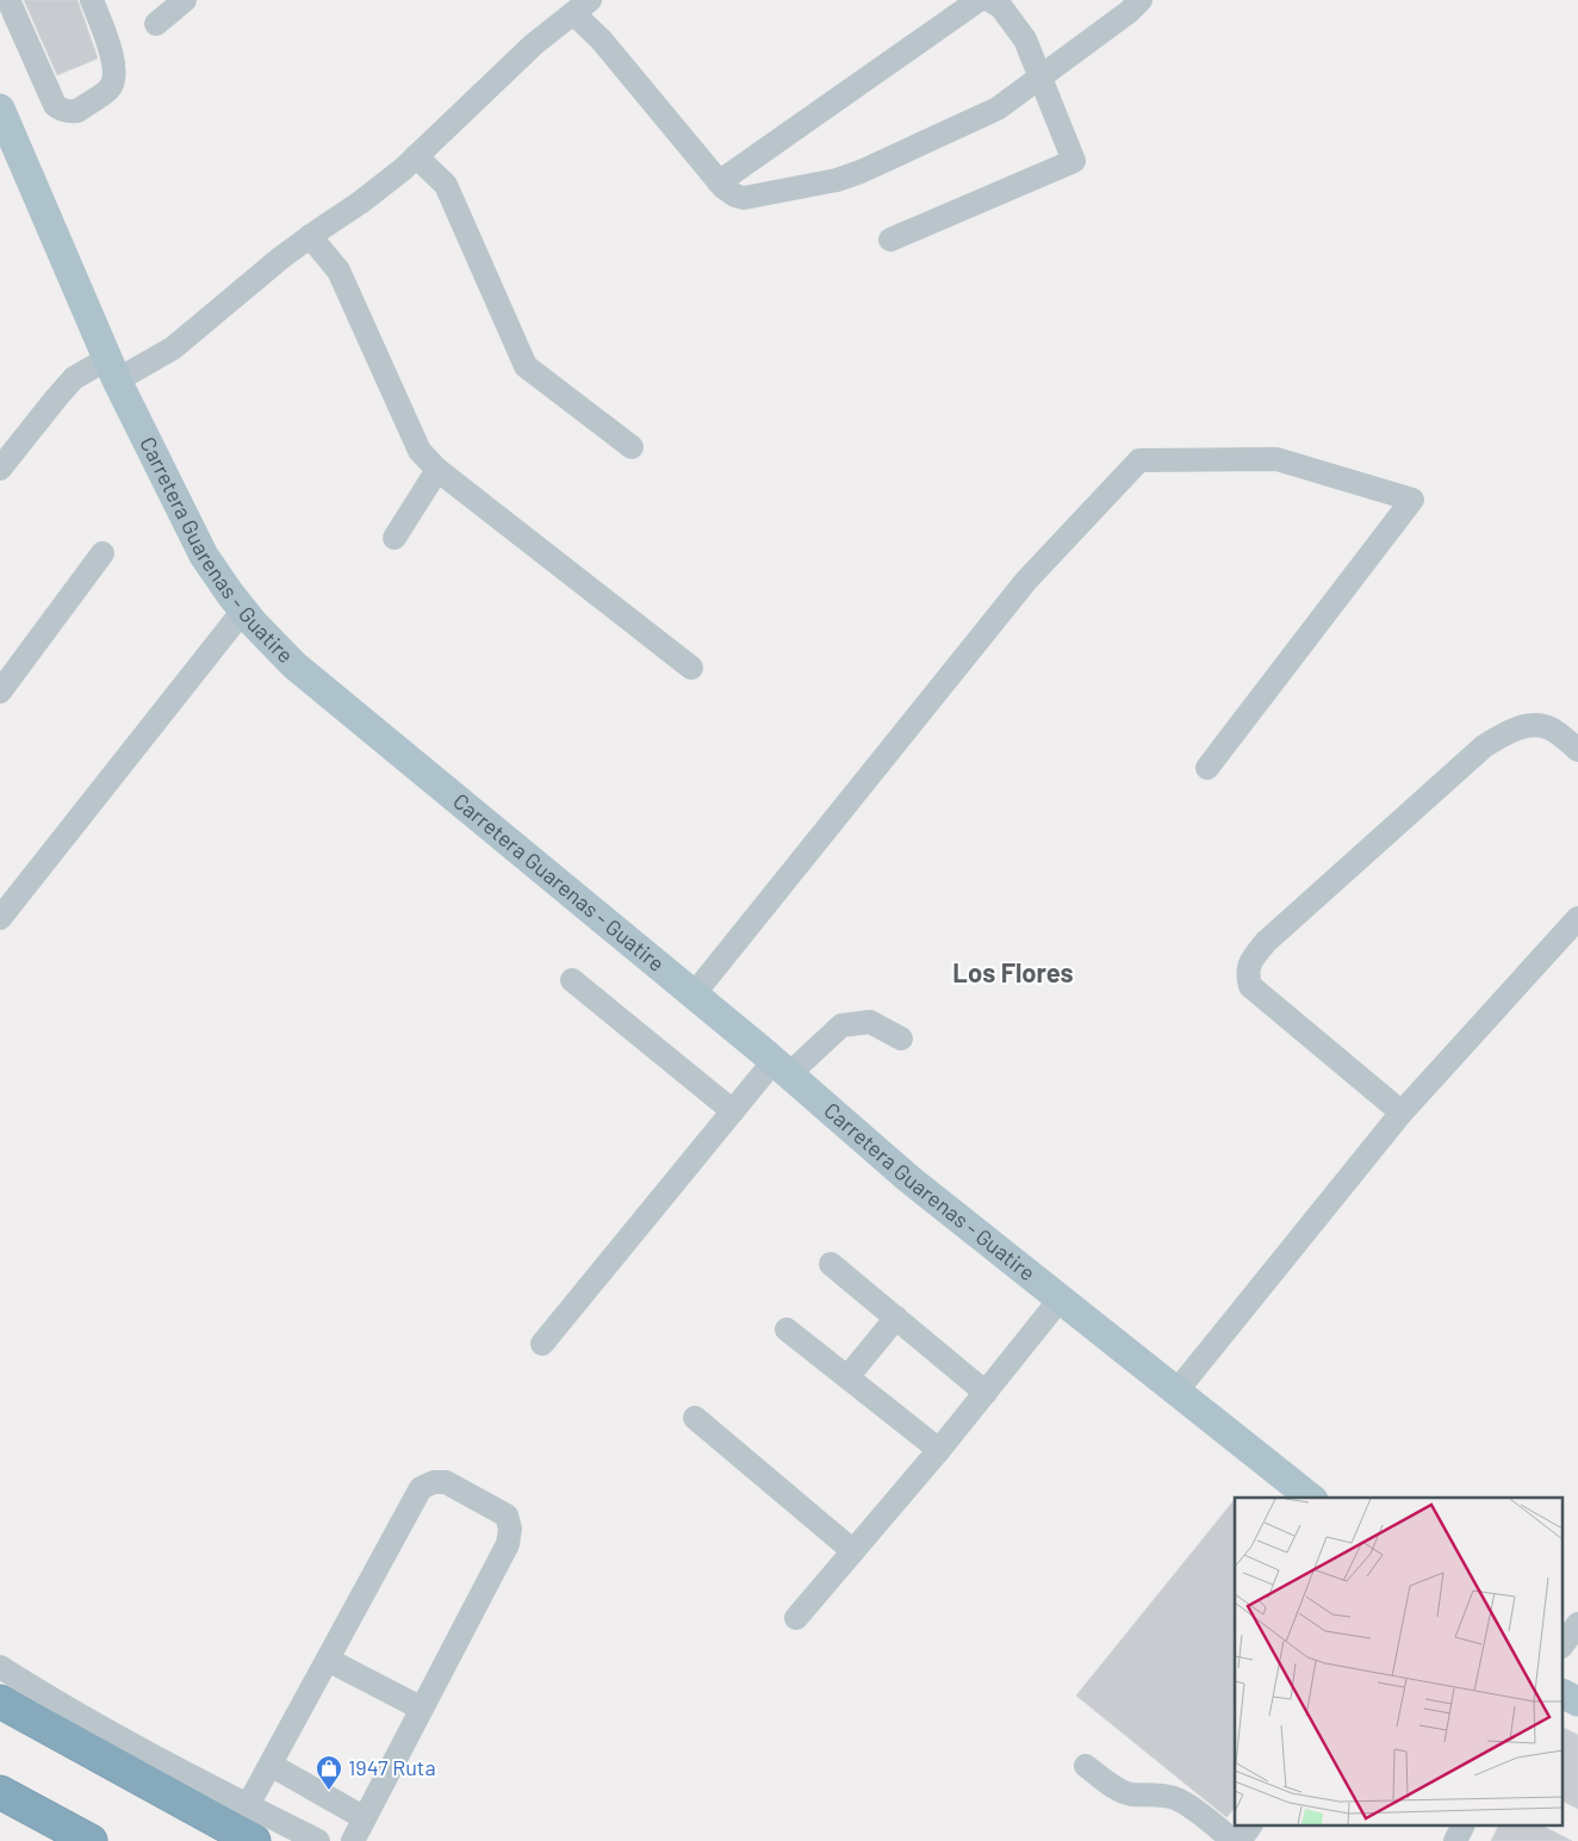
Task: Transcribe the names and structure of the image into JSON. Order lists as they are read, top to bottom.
{
  "streets": {
    "main road": ["Carretera Guarenas - Guatire"]
  },
  "districts": ["Los Flores"],
  "places": {
    "shop": ["1947 Ruta"]
  }
}
